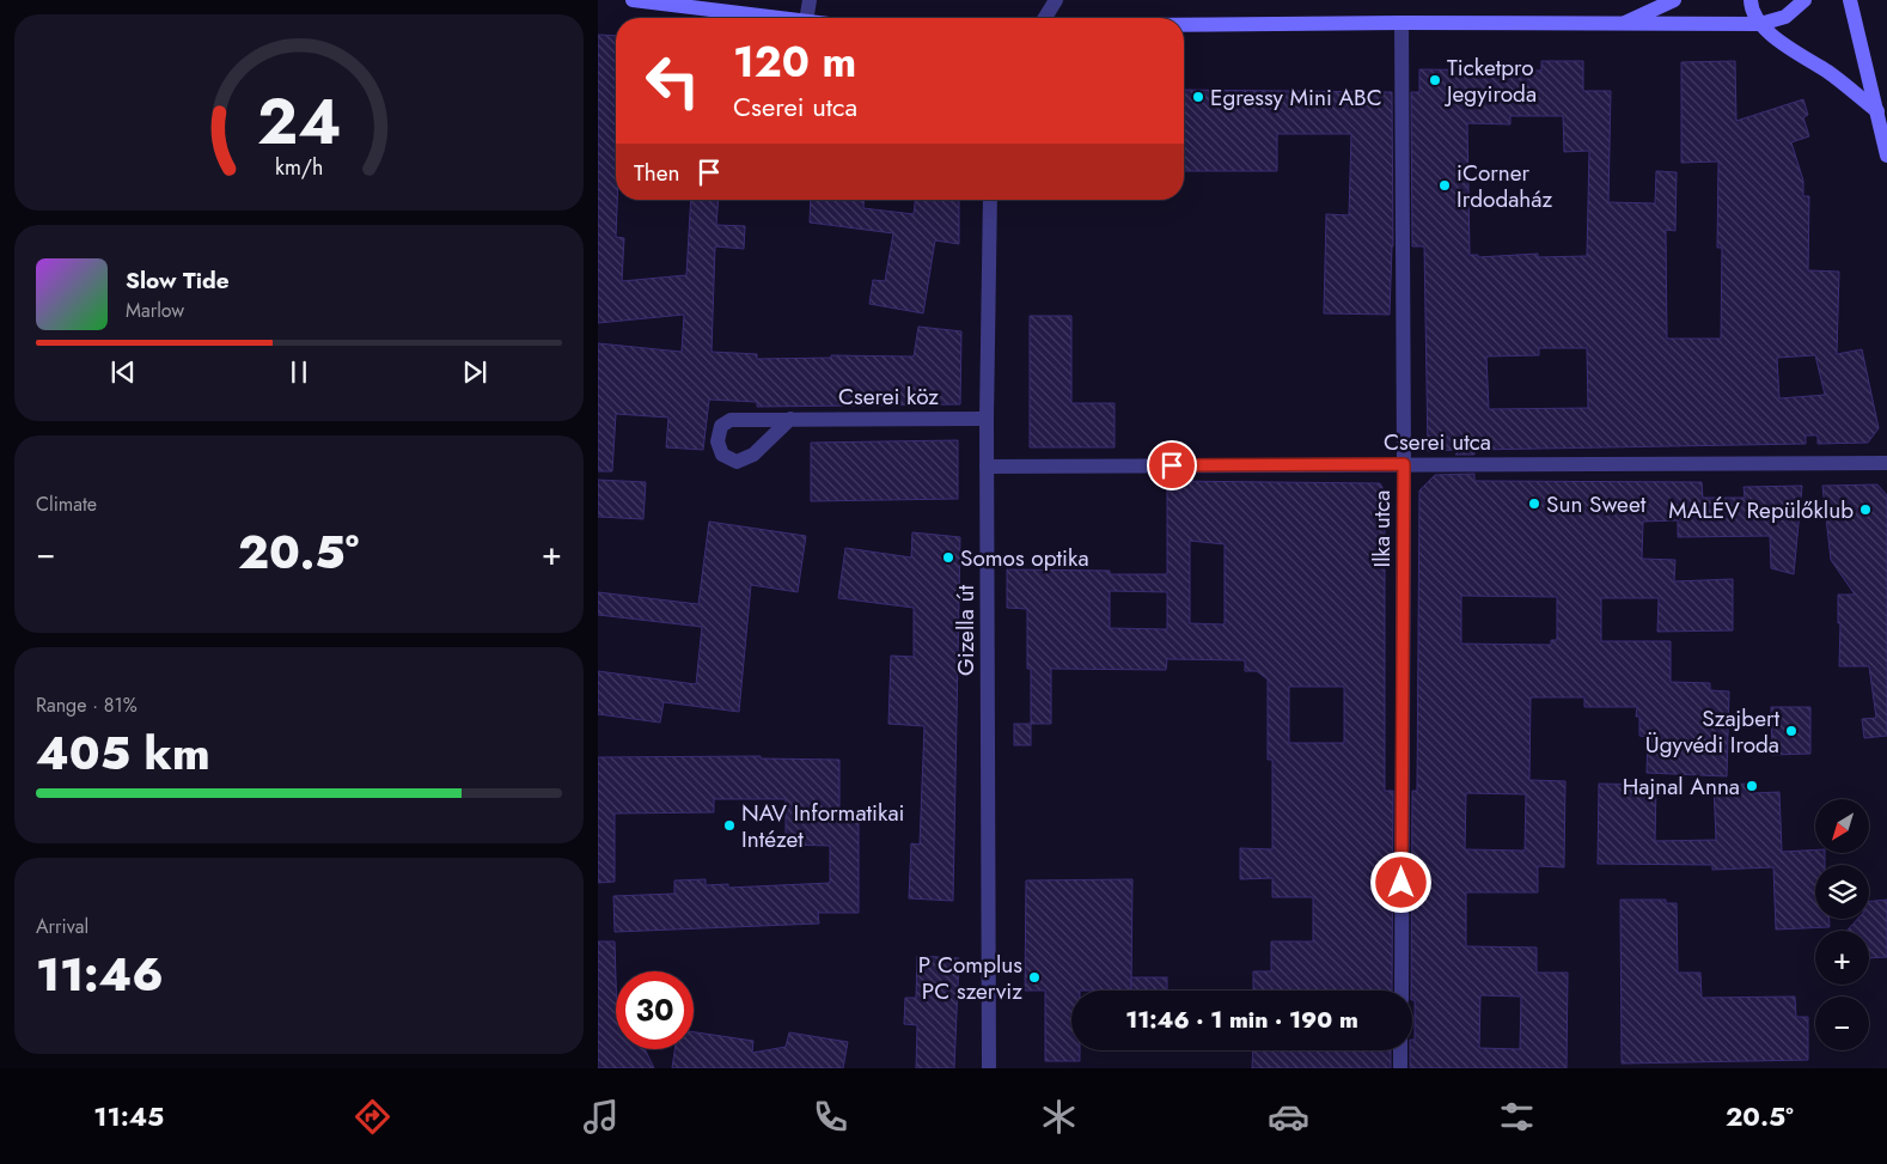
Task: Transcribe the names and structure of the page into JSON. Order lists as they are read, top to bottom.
{
  "streets": {
    "street": [
      "Cserei köz",
      "Cserei utca",
      "Ilka utca",
      "Gizella út"
    ]
  },
  "crossings": [
    ["Cserei köz", "Gizella út"],
    ["Cserei utca", "Ilka utca"],
    ["Cserei utca", "Gizella út"]
  ],
  "places": [
    "Ticketpro Jegyiroda",
    "Egressy Mini ABC",
    "iCorner Irdodaház",
    "Sun Sweet",
    "MALÉV Repülőklub",
    "Somos optika",
    "Szajbert Ügyvédi Iroda",
    "Hajnal Anna",
    "NAV Informatikai Intézet",
    "P Complus PC szerviz"
  ],
  "north": "bottom left",
  "page": {
    "turn": ["120 m", "Cserei utca"],
    "then": "Then",
    "song": ["Slow Tide", "Marlow"],
    "tile": [
      "Climate",
      ["Range · 81%", "405 km"],
      ["Arrival", "11:46"]
    ],
    "heat": ["−", "20.5°", "+"],
    "map_buttons": ["+", "−"],
    "limit": "30",
    "trip": "11:46 · 1 min · 190 m",
    "tabs": ["11:45", "20.5°"],
    "gauge": ["24", "km/h"]
  }
}
